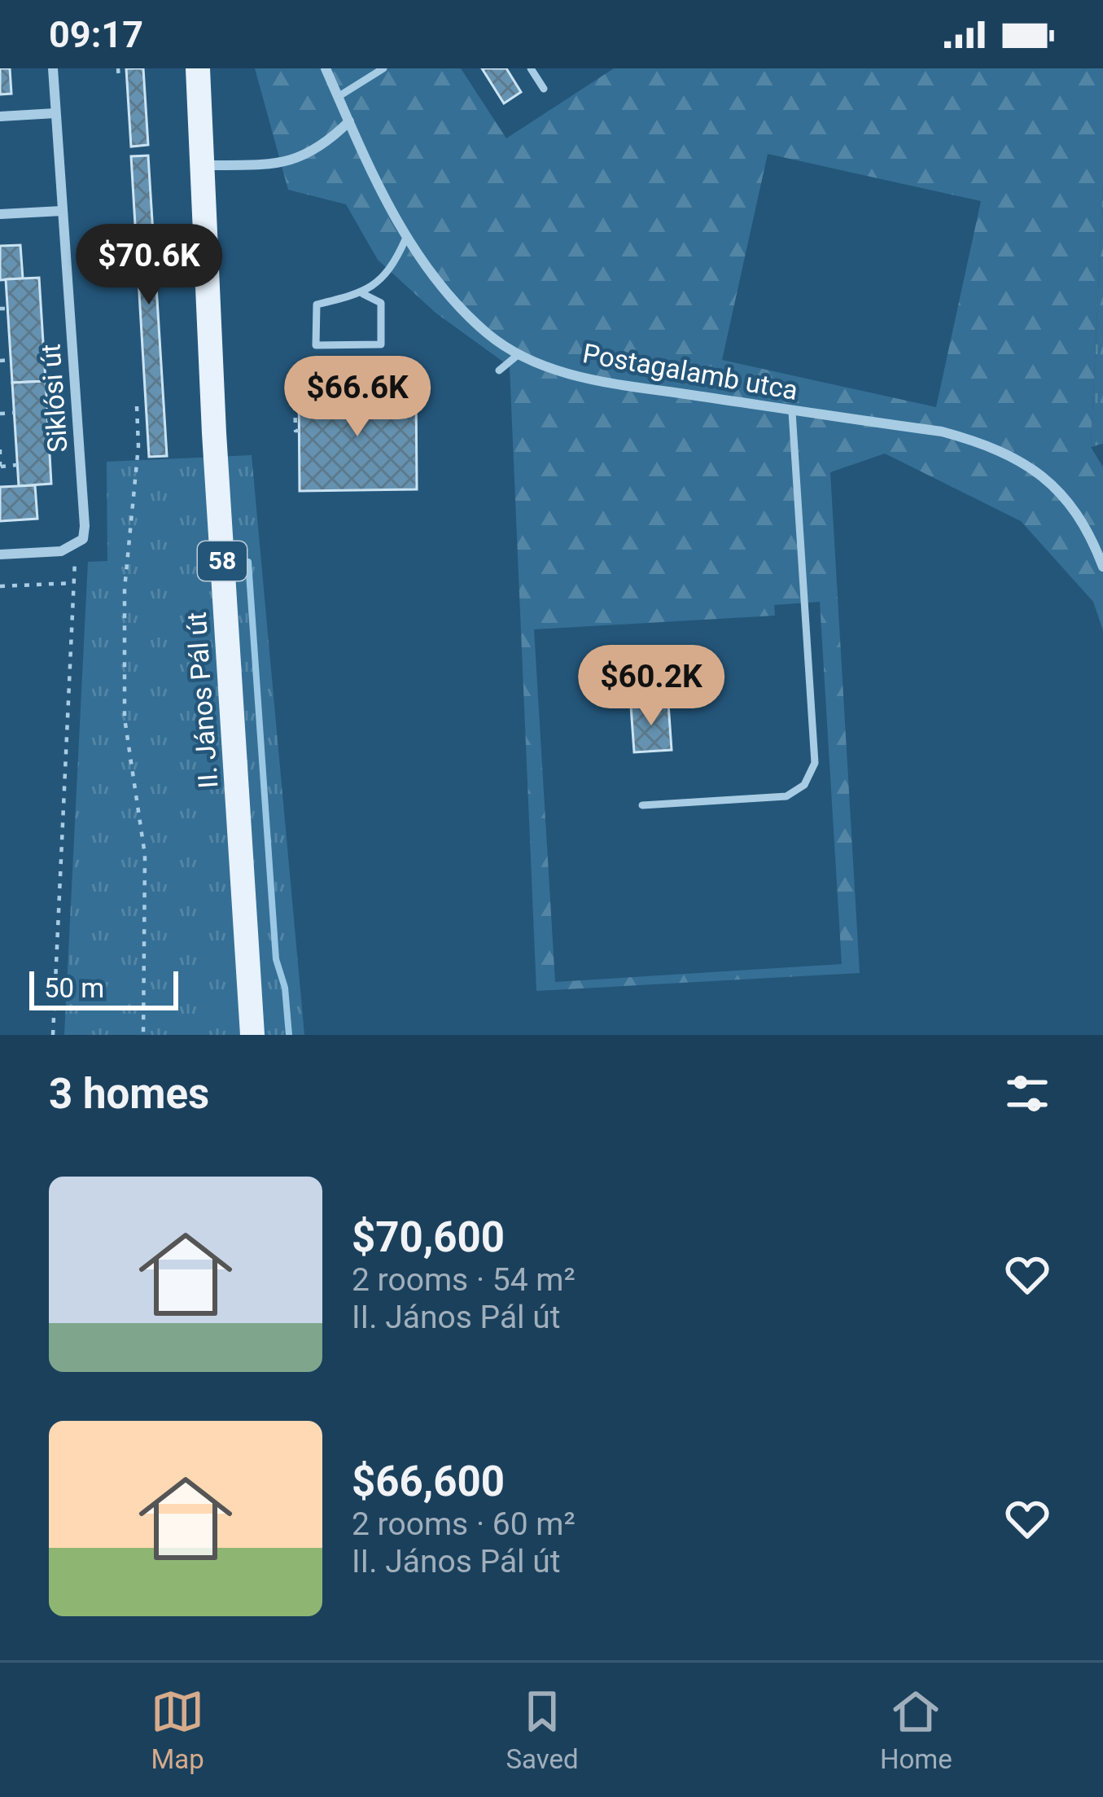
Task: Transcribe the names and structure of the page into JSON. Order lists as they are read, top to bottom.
{
  "streets": {
    "main road": ["58", "II. János Pál út"],
    "street": ["Postagalamb utca", "Siklósi út"]
  },
  "scale_bar": "50 m",
  "page": {
    "status": "09:17",
    "price": ["$70.6K", "$66.6K", "$60.2K"],
    "scale": "50 m",
    "heading": "3 homes",
    "list": [
      {
        "name": "$70,600",
        "note": "2 rooms · 54 m² · II. János Pál út"
      },
      {
        "name": "$66,600",
        "note": "2 rooms · 60 m² · II. János Pál út"
      }
    ],
    "tabs": ["Map", "Saved", "Home"]
  }
}
